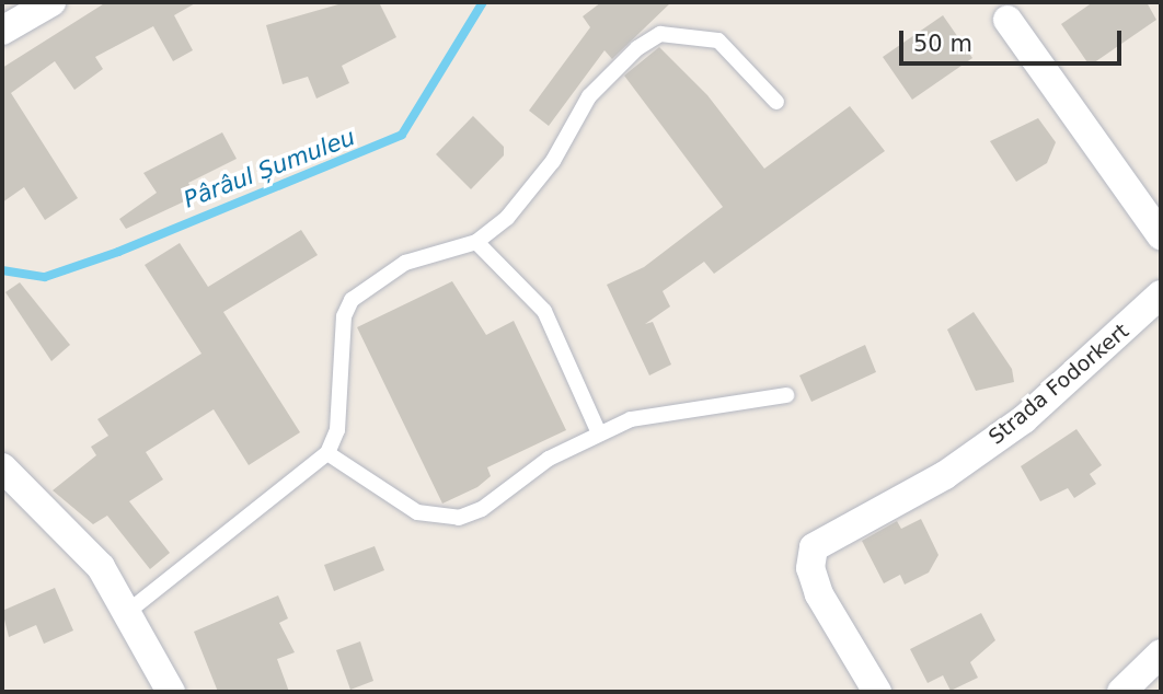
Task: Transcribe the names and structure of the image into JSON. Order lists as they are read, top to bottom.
{
  "streets": {
    "street": ["Strada Fodorkert"]
  },
  "water": ["Pârâul Șumuleu"],
  "scale_bar": "50 m"
}
